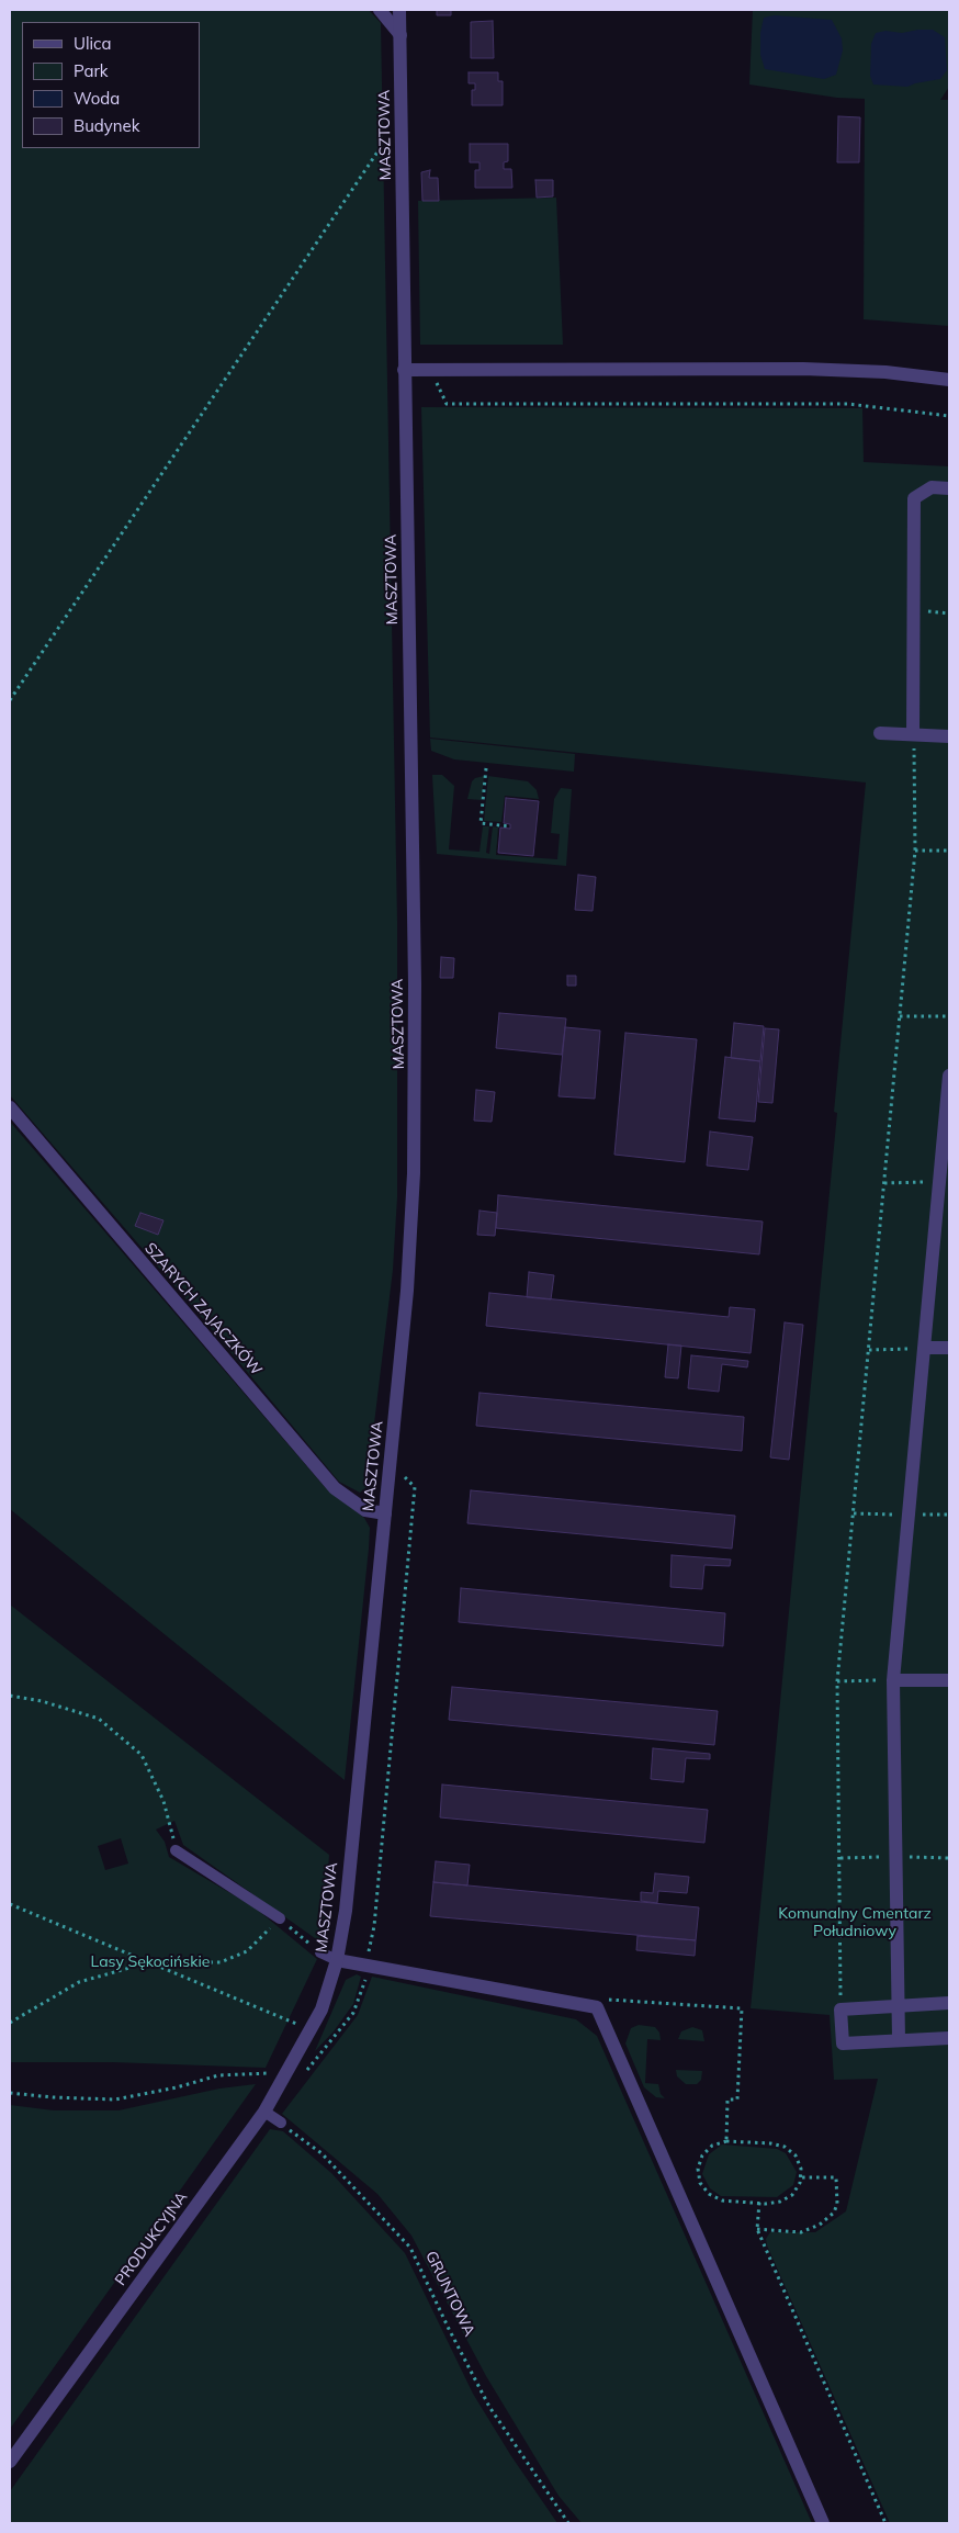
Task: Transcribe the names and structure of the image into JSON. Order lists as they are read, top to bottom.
{
  "streets": {
    "street": ["MASZTOWA", "SZARYCH ZAJĄCZKÓW", "PRODUKCYJNA"],
    "path": ["GRUNTOWA"]
  },
  "crossings": [
    ["MASZTOWA", "SZARYCH ZAJĄCZKÓW"],
    ["MASZTOWA", "PRODUKCYJNA"]
  ],
  "parks": ["Komunalny Cmentarz Południowy", "Lasy Sękocińskie"],
  "legend": [
    "Ulica",
    "Park",
    "Woda",
    "Budynek"
  ]
}
